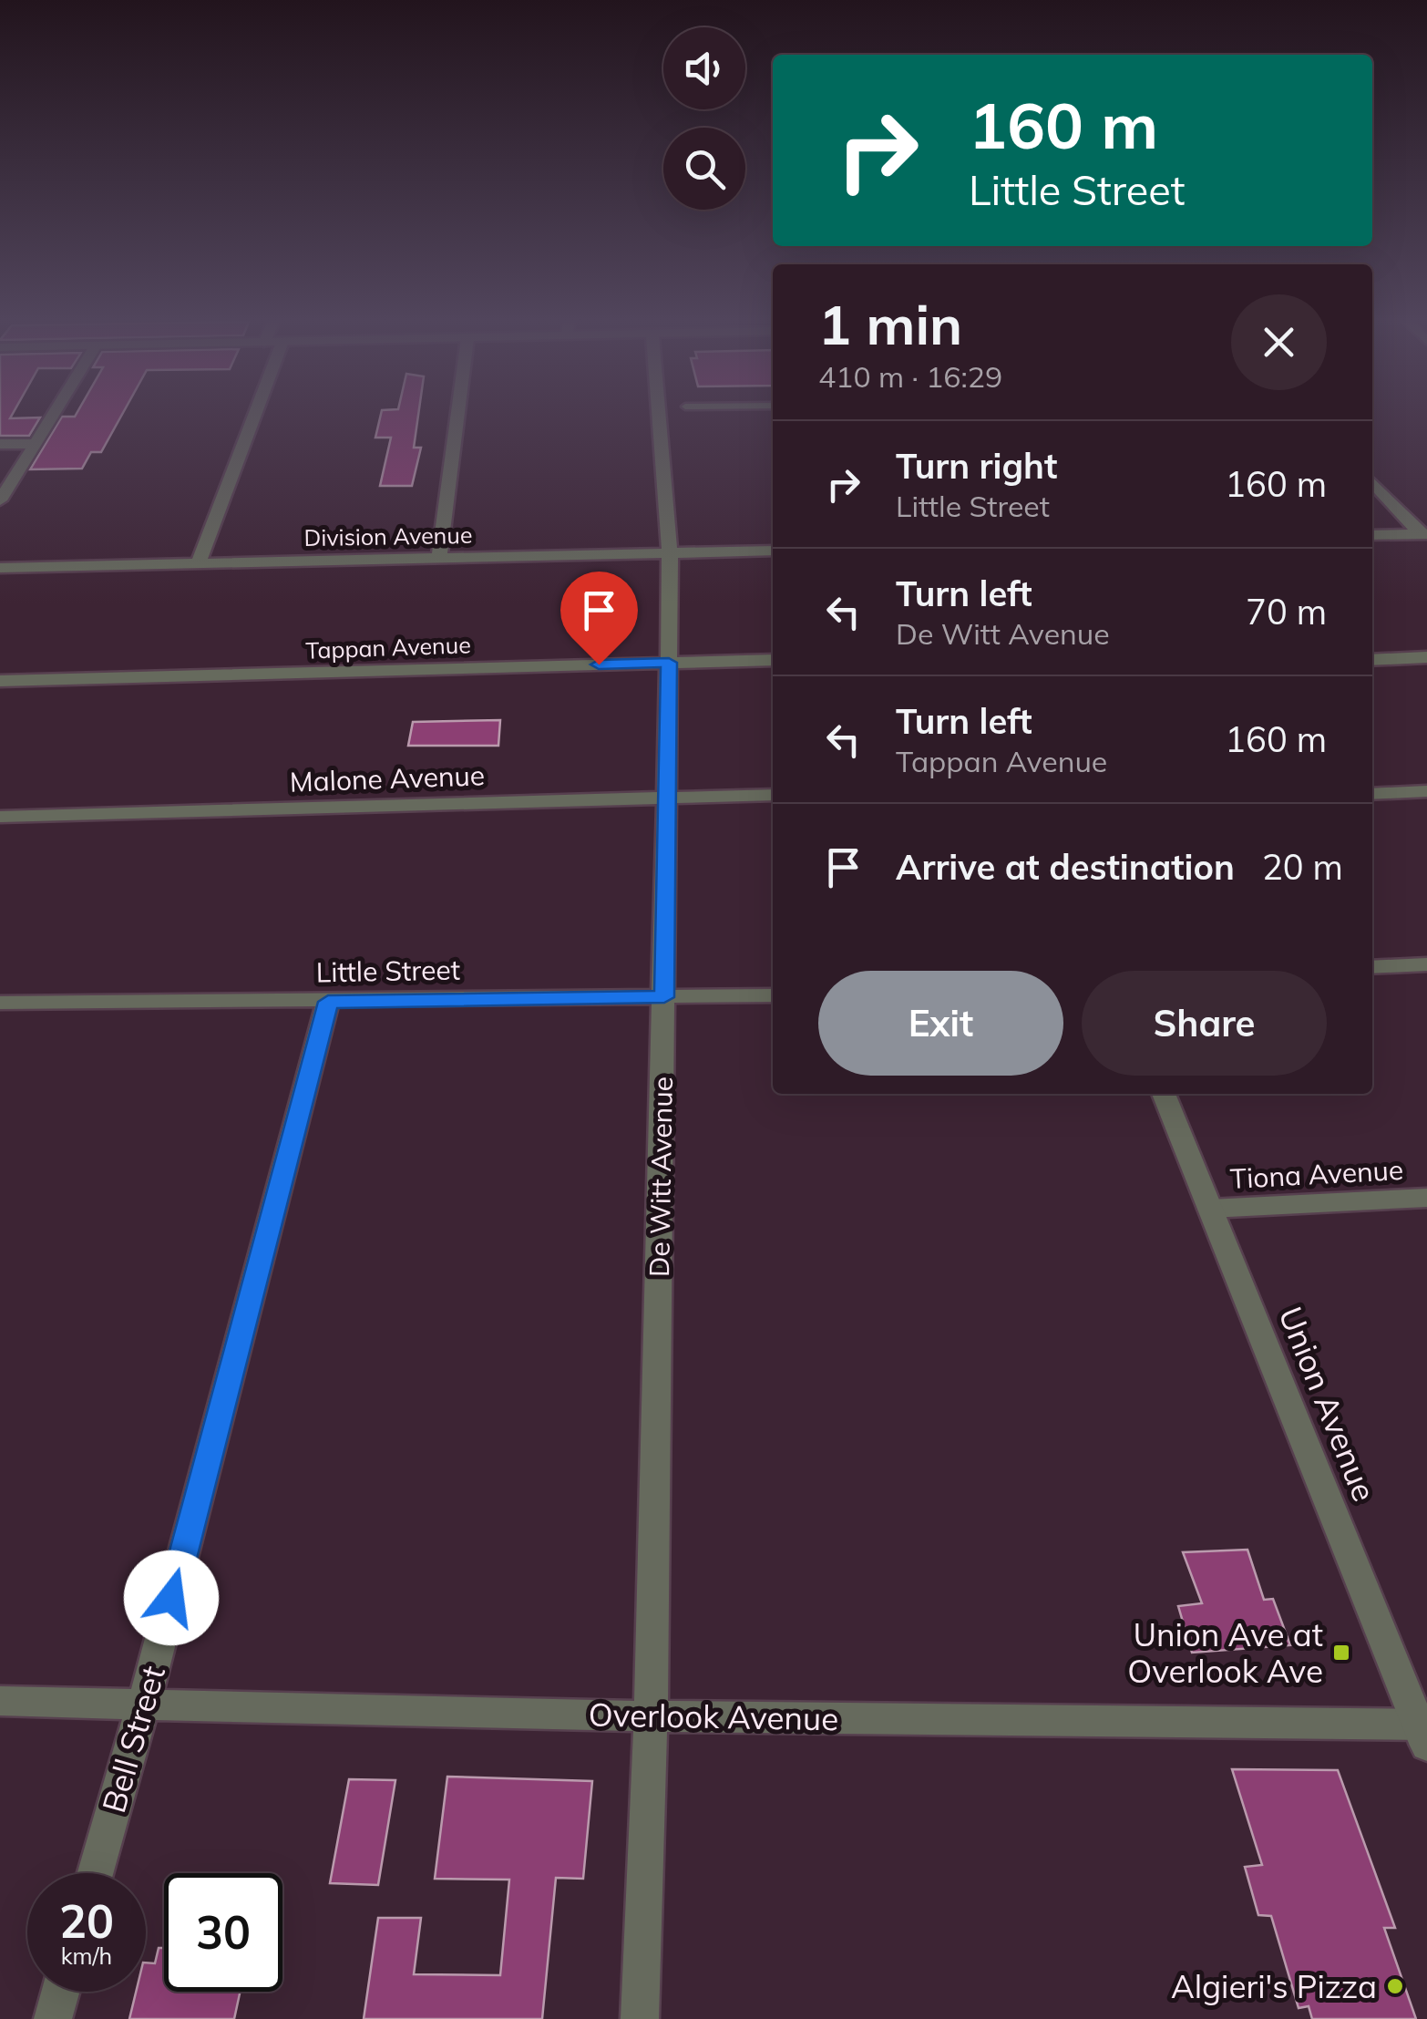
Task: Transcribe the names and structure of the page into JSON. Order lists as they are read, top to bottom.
{
  "streets": {
    "street": [
      "Division Avenue",
      "Tappan Avenue",
      "Malone Avenue",
      "Little Street",
      "Tiona Avenue",
      "De Witt Avenue",
      "Union Avenue",
      "Overlook Avenue",
      "Bell Street"
    ]
  },
  "crossings": [
    ["Division Avenue", "De Witt Avenue"],
    ["Tappan Avenue", "De Witt Avenue"],
    ["Malone Avenue", "De Witt Avenue"],
    ["Little Street", "De Witt Avenue"],
    ["Little Street", "Bell Street"],
    ["Tiona Avenue", "Union Avenue"],
    ["De Witt Avenue", "Overlook Avenue"],
    ["Union Avenue", "Overlook Avenue"],
    ["Overlook Avenue", "Bell Street"]
  ],
  "places": {
    "transit": ["Union Ave at Overlook Ave"],
    "other": ["Algieri's Pizza"]
  },
  "page": {
    "turn": ["160 m", "Little Street"],
    "heading": ["1 min", "410 m · 16:29"],
    "list": [
      {
        "name": "Turn right",
        "note": "Little Street",
        "value": "160 m"
      },
      {
        "name": "Turn left",
        "note": "De Witt Avenue",
        "value": "70 m"
      },
      {
        "name": "Turn left",
        "note": "Tappan Avenue",
        "value": "160 m"
      },
      {
        "name": "Arrive at destination",
        "value": "20 m"
      }
    ],
    "buttons": ["Exit", "Share"],
    "speed": "20 km/h",
    "limit": "30"
  }
}
